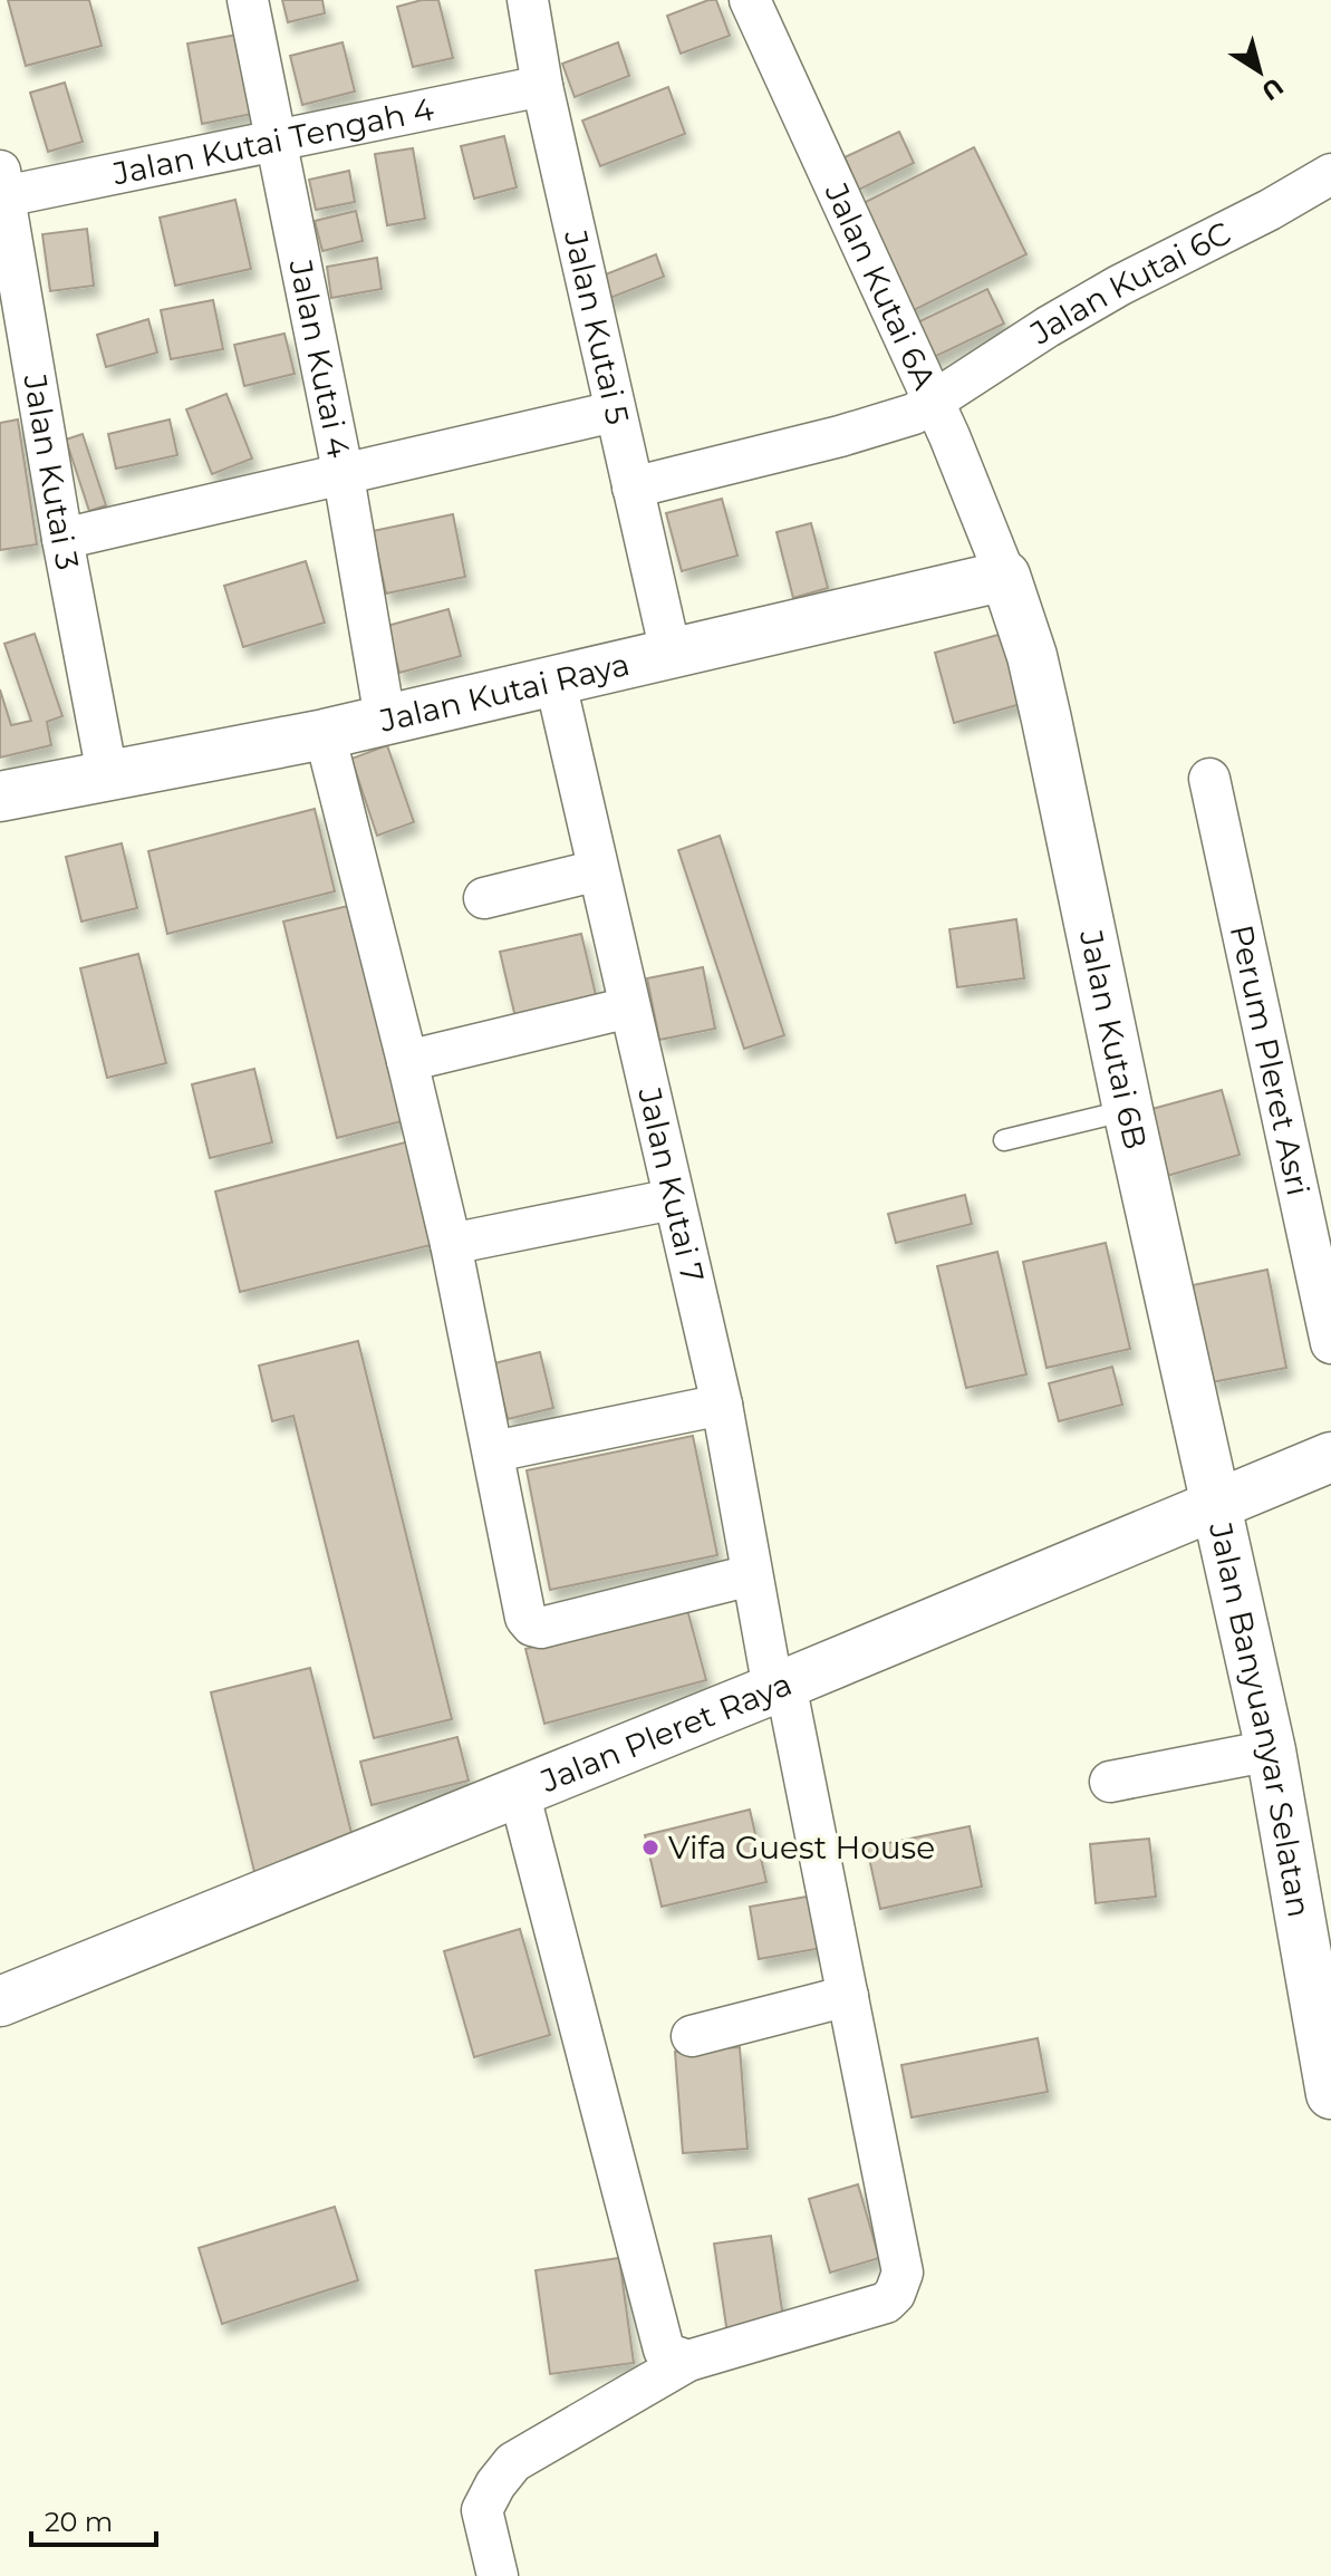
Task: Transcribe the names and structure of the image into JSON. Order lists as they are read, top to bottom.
{
  "streets": {
    "street": [
      "Jalan Kutai Tengah 4",
      "Jalan Kutai 6C",
      "Jalan Kutai 6A",
      "Jalan Kutai 5",
      "Jalan Kutai 4",
      "Jalan Kutai 3",
      "Jalan Kutai Raya",
      "Jalan Kutai 6B",
      "Perum Pleret Asri",
      "Jalan Kutai 7",
      "Jalan Banyuanyar Selatan",
      "Jalan Pleret Raya"
    ]
  },
  "crossings": [
    ["Jalan Kutai Tengah 4", "Jalan Kutai 5"],
    ["Jalan Kutai Tengah 4", "Jalan Kutai 4"],
    ["Jalan Kutai Tengah 4", "Jalan Kutai 3"],
    ["Jalan Kutai 6C", "Jalan Kutai 6A"],
    ["Jalan Kutai 6C", "Jalan Kutai 5"],
    ["Jalan Kutai 6A", "Jalan Kutai Raya"],
    ["Jalan Kutai 6A", "Jalan Kutai 6B"],
    ["Jalan Kutai 5", "Jalan Kutai Raya"],
    ["Jalan Kutai 4", "Jalan Kutai Raya"],
    ["Jalan Kutai 3", "Jalan Kutai Raya"],
    ["Jalan Kutai Raya", "Jalan Kutai 6B"],
    ["Jalan Kutai Raya", "Jalan Kutai 7"],
    ["Jalan Kutai 6B", "Jalan Banyuanyar Selatan"],
    ["Jalan Kutai 6B", "Jalan Pleret Raya"],
    ["Jalan Kutai 7", "Jalan Pleret Raya"],
    ["Jalan Banyuanyar Selatan", "Jalan Pleret Raya"]
  ],
  "places": ["Vifa Guest House"],
  "scale_bar": "20 m",
  "north": "bottom right"
}
